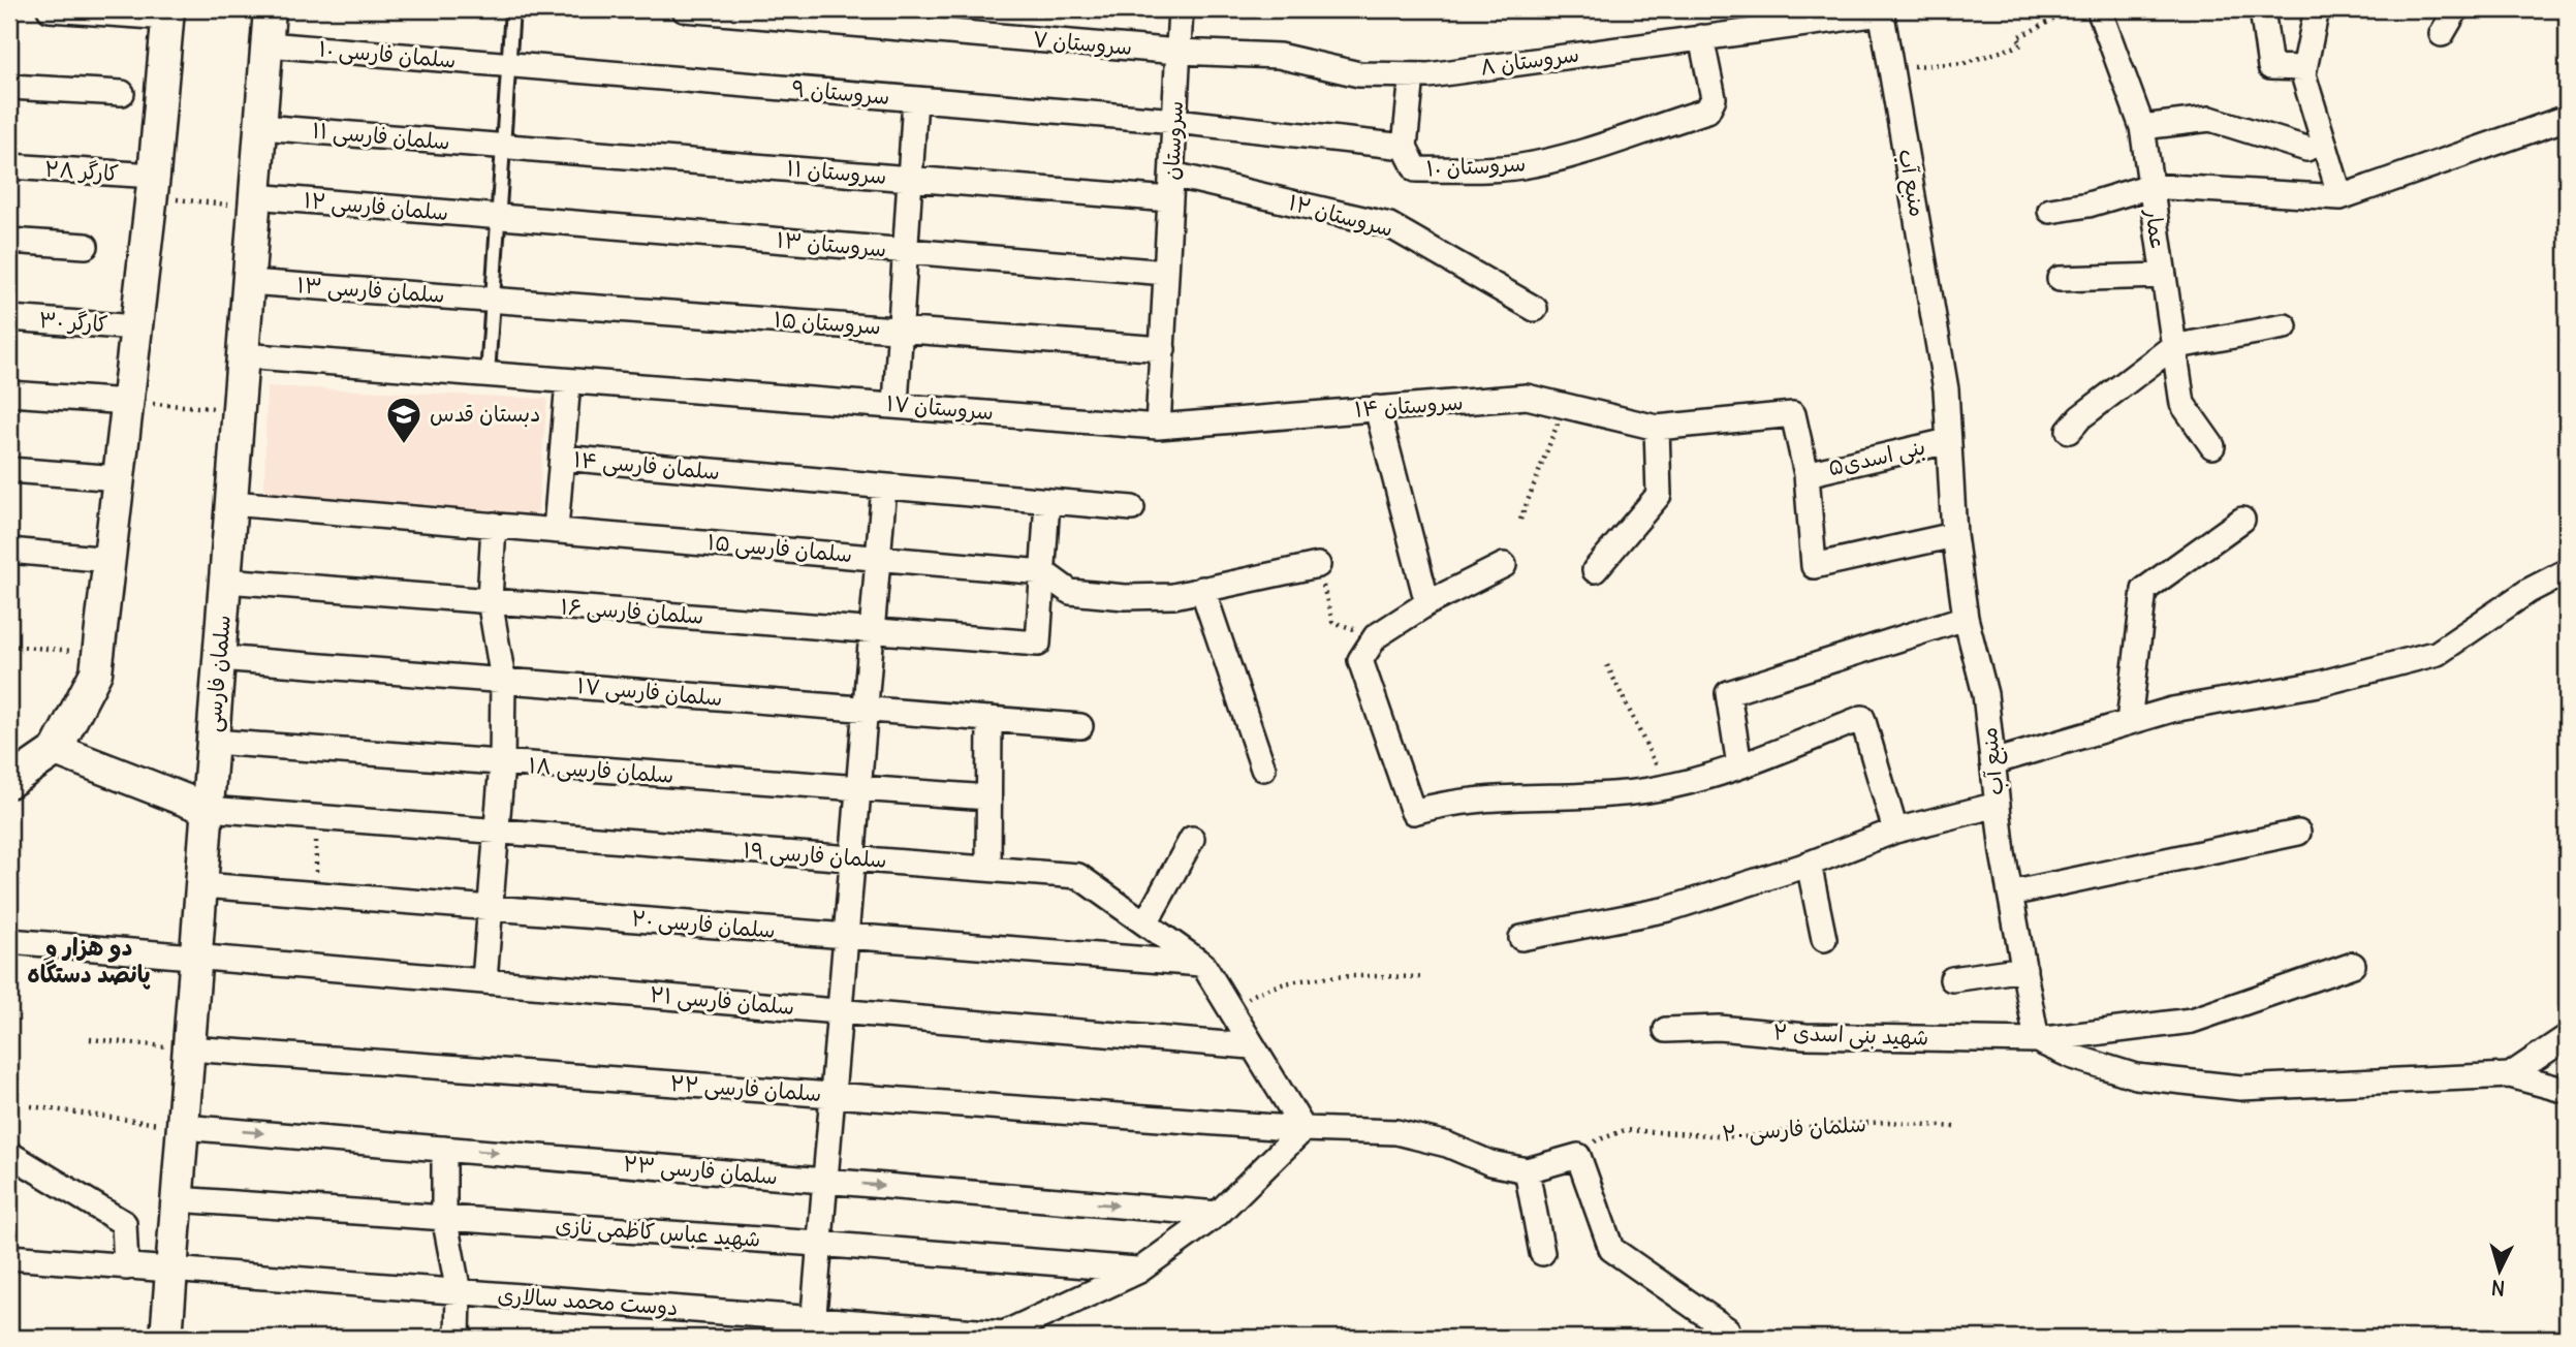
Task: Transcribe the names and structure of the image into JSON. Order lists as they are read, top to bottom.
{
  "streets": {
    "street": [
      "سروستان ۷",
      "سلمان فارسی ۱۰",
      "سروستان ۸",
      "سروستان ۹",
      "سلمان فارسی ۱۱",
      "سروستان",
      "سروستان ۱۰",
      "کارگر ۲۸",
      "سروستان ۱۱",
      "منبع آب",
      "سلمان فارسی ۱۲",
      "سروستان ۱۲",
      "عمار",
      "سروستان ۱۳",
      "سلمان فارسی ۱۳",
      "کارگر ۳۰",
      "سروستان ۱۵",
      "سروستان ۱۴",
      "سروستان ۱۷",
      "بنی اسدی۵",
      "سلمان فارسی ۱۴",
      "سلمان فارسی ۱۵",
      "سلمان فارسی ۱۶",
      "سلمان فارسی",
      "سلمان فارسی ۱۷",
      "سلمان فارسی ۱۸",
      "سلمان فارسی ۱۹",
      "سلمان فارسی ۲۰",
      "سلمان فارسی ۲۱",
      "شهید بنی اسدی ۲",
      "سلمان فارسی ۲۲",
      "سلمان فارسی ۲۳",
      "شهید عباس کاظمی نازی",
      "دوست محمد سالاری"
    ]
  },
  "crossings": [
    ["سروستان ۷", "سروستان ۸"],
    ["سروستان ۷", "سروستان"],
    ["سلمان فارسی ۱۰", "سروستان ۹"],
    ["سلمان فارسی ۱۰", "سلمان فارسی"],
    ["سروستان ۸", "سروستان"],
    ["سروستان ۸", "سروستان ۱۰"],
    ["سروستان ۸", "منبع آب"],
    ["سروستان ۹", "سروستان"],
    ["سروستان ۹", "سروستان ۱۰"],
    ["سلمان فارسی ۱۱", "سروستان ۱۱"],
    ["سلمان فارسی ۱۱", "سلمان فارسی"],
    ["سروستان", "سروستان ۱۰"],
    ["سروستان", "سروستان ۱۱"],
    ["سروستان", "سروستان ۱۲"],
    ["سروستان", "سروستان ۱۳"],
    ["منبع آب", "بنی اسدی۵"],
    ["منبع آب", "شهید بنی اسدی ۲"],
    ["سلمان فارسی ۱۲", "سروستان ۱۳"],
    ["سلمان فارسی ۱۲", "سلمان فارسی"],
    ["سلمان فارسی ۱۳", "سروستان ۱۵"],
    ["سلمان فارسی ۱۳", "سلمان فارسی"],
    ["سروستان ۱۴", "سروستان ۱۷"],
    ["سروستان ۱۴", "بنی اسدی۵"],
    ["سروستان ۱۷", "سلمان فارسی ۱۴"],
    ["سلمان فارسی ۱۵", "سلمان فارسی ۱۶"],
    ["سلمان فارسی ۱۵", "سلمان فارسی"],
    ["سلمان فارسی ۱۶", "سلمان فارسی"],
    ["سلمان فارسی", "سلمان فارسی ۱۷"],
    ["سلمان فارسی", "سلمان فارسی ۱۸"],
    ["سلمان فارسی", "سلمان فارسی ۱۹"],
    ["سلمان فارسی", "سلمان فارسی ۲۰"],
    ["سلمان فارسی", "سلمان فارسی ۲۱"],
    ["سلمان فارسی", "سلمان فارسی ۲۲"],
    ["سلمان فارسی", "سلمان فارسی ۲۳"],
    ["سلمان فارسی", "شهید عباس کاظمی نازی"],
    ["سلمان فارسی", "دوست محمد سالاری"],
    ["سلمان فارسی ۱۹", "سلمان فارسی ۲۰"],
    ["سلمان فارسی ۱۹", "سلمان فارسی ۲۱"],
    ["سلمان فارسی ۱۹", "سلمان فارسی ۲۲"],
    ["شهید عباس کاظمی نازی", "دوست محمد سالاری"]
  ],
  "one_way": ["سلمان فارسی ۲۳"],
  "districts": ["دو هزار و پانصد دستگاه"],
  "places": {
    "school or university": ["دبستان قدس"]
  },
  "north": "bottom"
}
